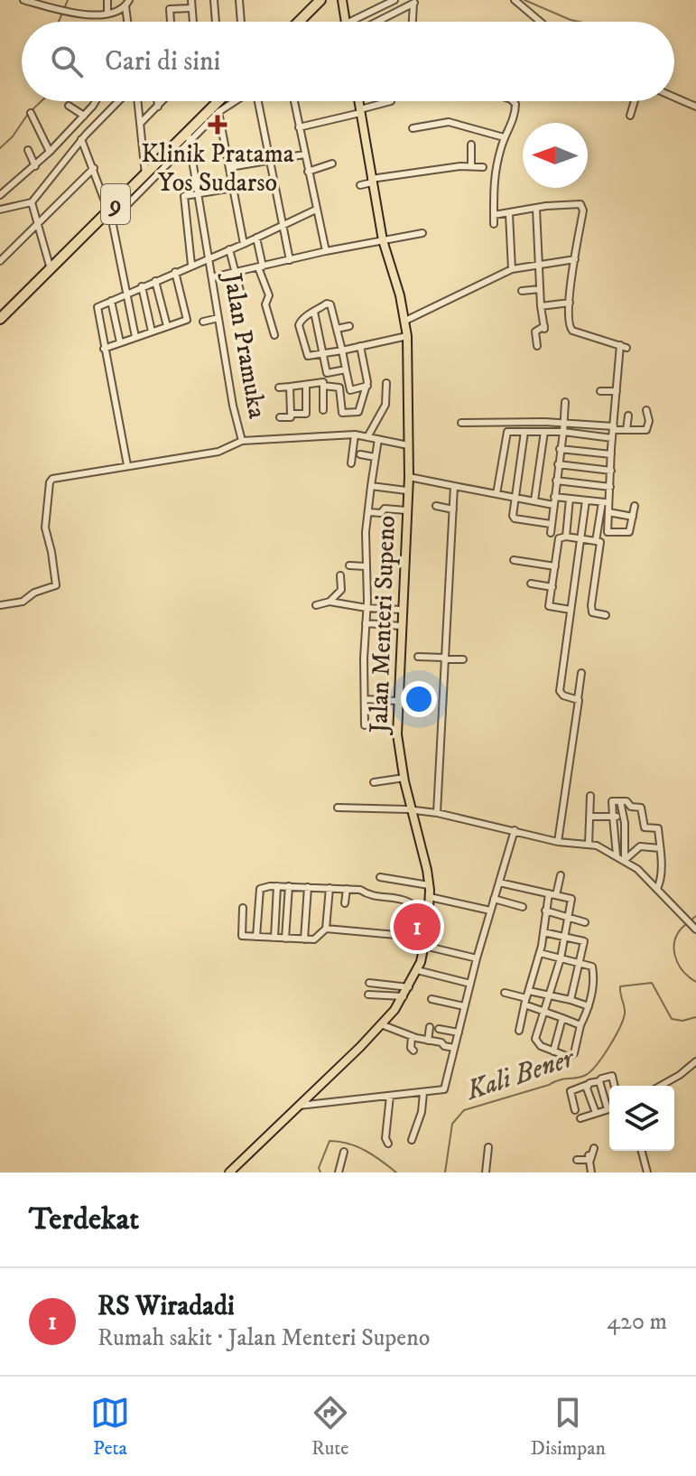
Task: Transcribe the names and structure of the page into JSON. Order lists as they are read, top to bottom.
{
  "streets": {
    "highway": ["9"],
    "main road": ["Jalan Menteri Supeno"],
    "street": ["Jalan Pramuka"]
  },
  "crossings": [
    ["9", "Jalan Pramuka"]
  ],
  "water": ["Kali Bener"],
  "places": {
    "health": ["Klinik Pratama Yos Sudarso"]
  },
  "north": "left",
  "page": {
    "search": "Cari di sini",
    "pins": "1",
    "heading": "Terdekat",
    "list": [
      {
        "mark": "1",
        "name": "RS Wiradadi",
        "note": "Rumah sakit · Jalan Menteri Supeno",
        "value": "420 m"
      }
    ],
    "nav": ["Peta", "Rute", "Disimpan"]
  }
}
